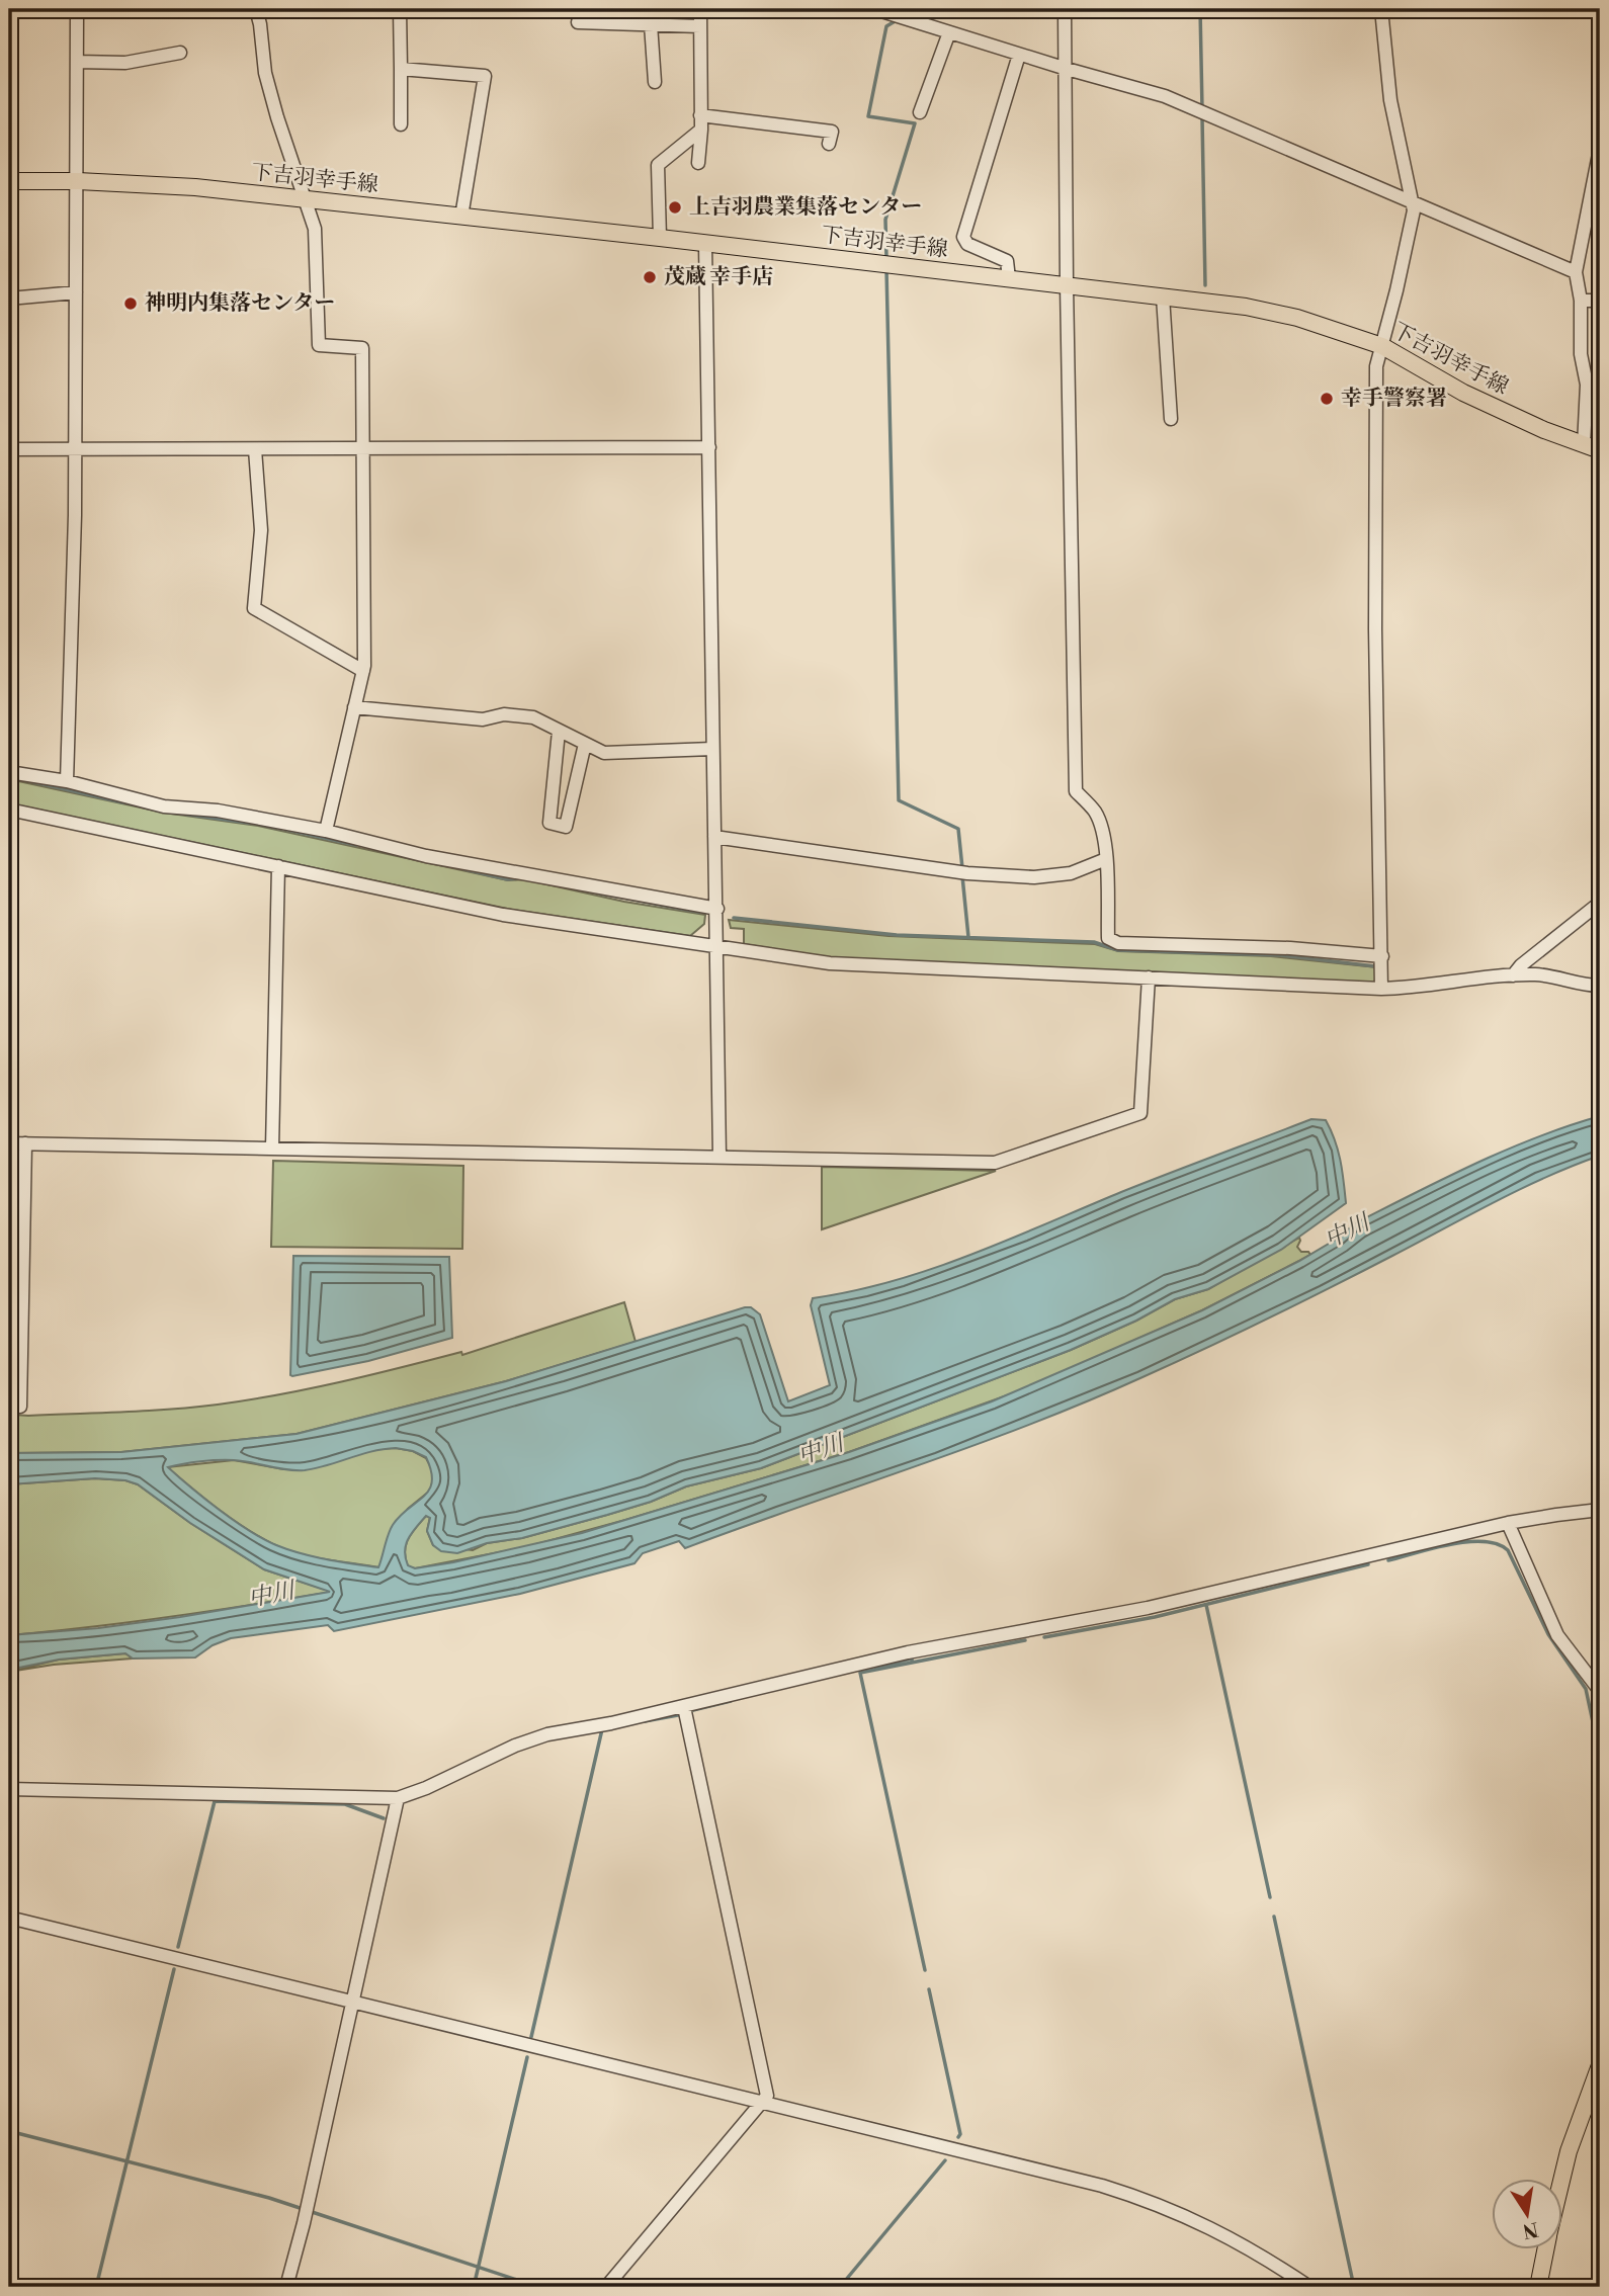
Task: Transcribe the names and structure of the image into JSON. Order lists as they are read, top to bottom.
{
  "streets": {
    "main road": ["下吉羽幸手線"]
  },
  "water": ["中川"],
  "places": [
    "上吉羽農業集落センター",
    "茂蔵 幸手店",
    "神明内集落センター",
    "幸手警察署"
  ],
  "north": "bottom"
}
